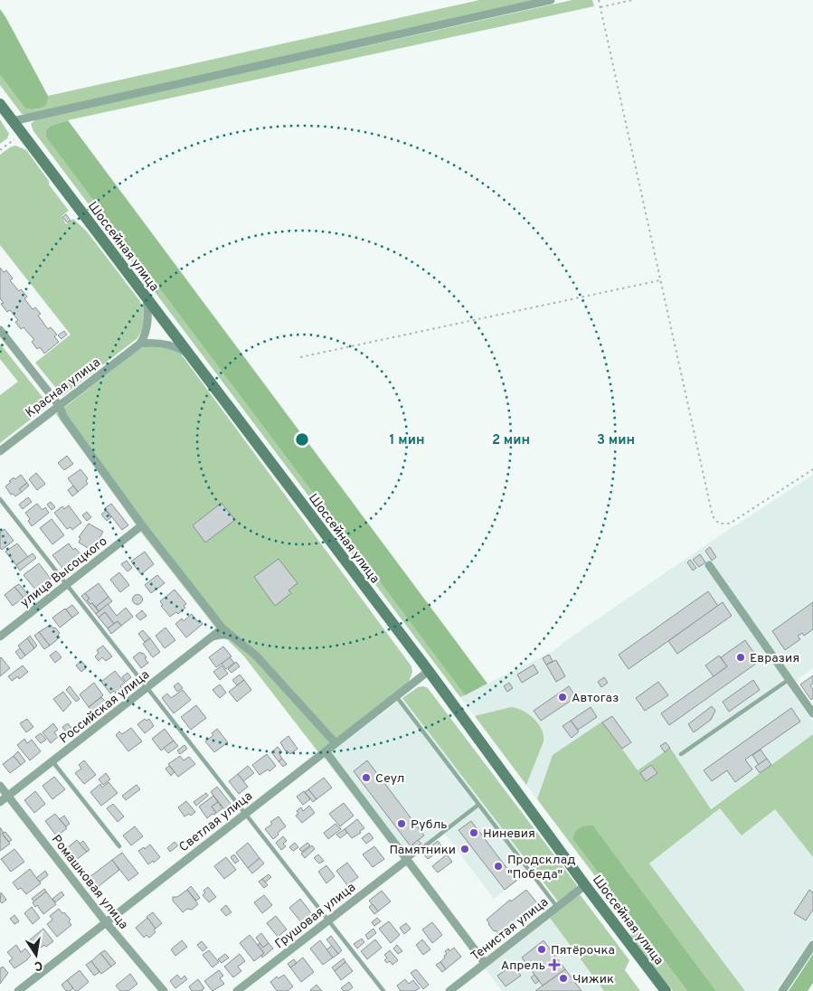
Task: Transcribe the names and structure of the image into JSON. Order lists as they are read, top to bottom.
{
  "streets": {
    "main road": ["Шоссейная улица"],
    "street": [
      "Красная улица",
      "улица Высоцкого",
      "Российская улица",
      "Светлая улица",
      "Ромашковая улица",
      "Грушовая улица",
      "Тенистая улица"
    ]
  },
  "crossings": [
    ["Шоссейная улица", "Светлая улица"],
    ["Шоссейная улица", "Тенистая улица"],
    ["Российская улица", "Ромашковая улица"],
    ["Светлая улица", "Ромашковая улица"]
  ],
  "places": {
    "other": [
      "Евразия",
      "Автогаз",
      "Сеул",
      "Рубль",
      "Ниневия",
      "Памятники",
      "Продсклад \"Победа\"",
      "Пятёрочка",
      "Чижик"
    ],
    "health": ["Апрель"]
  },
  "north": "bottom",
  "rings": ["1 мин", "2 мин", "3 мин"]
}
